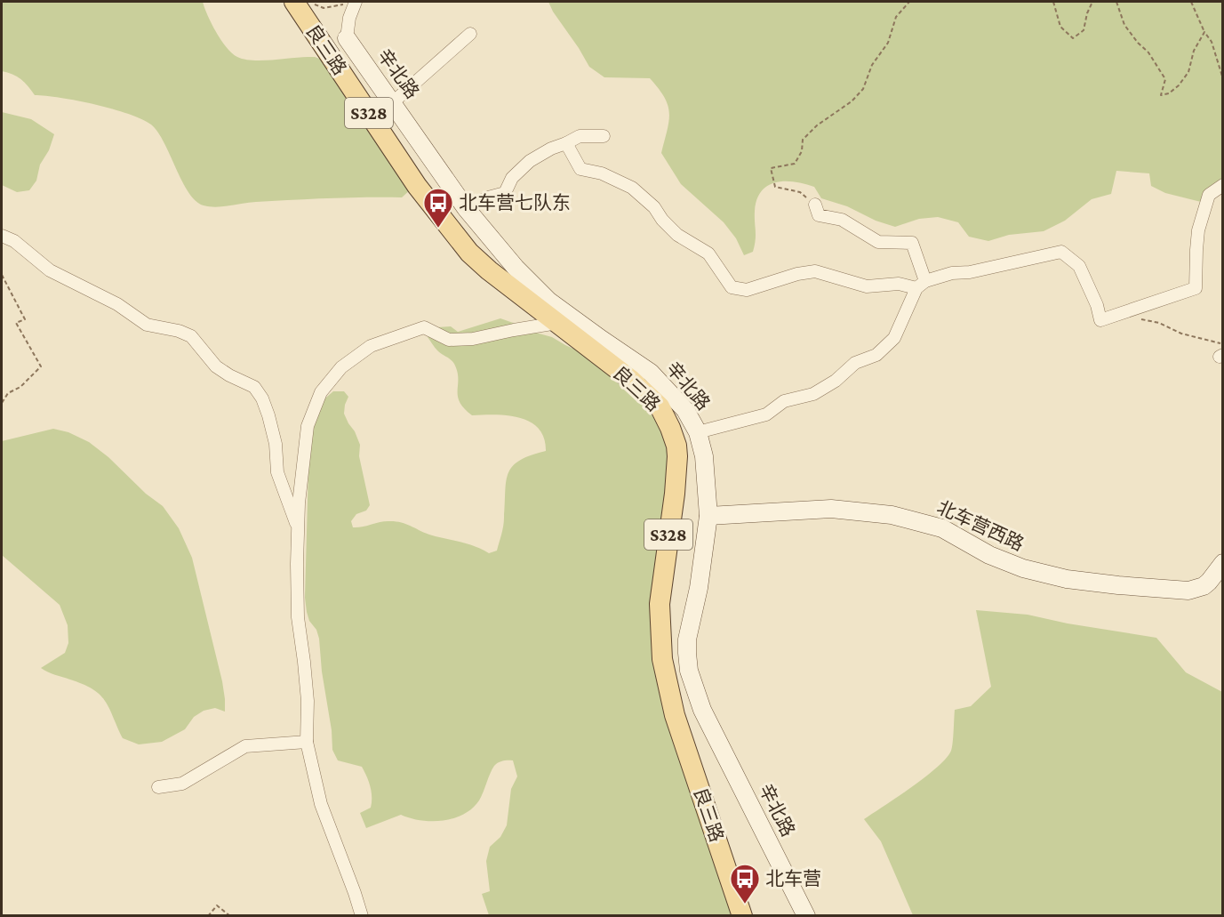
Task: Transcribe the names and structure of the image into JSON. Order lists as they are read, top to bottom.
{
  "streets": {
    "main road": ["良三路", "S328"],
    "street": ["辛北路", "北车营西路"]
  },
  "crossings": [
    ["辛北路", "北车营西路"]
  ],
  "places": {
    "bus stop": ["北车营七队东", "北车营"]
  }
}
